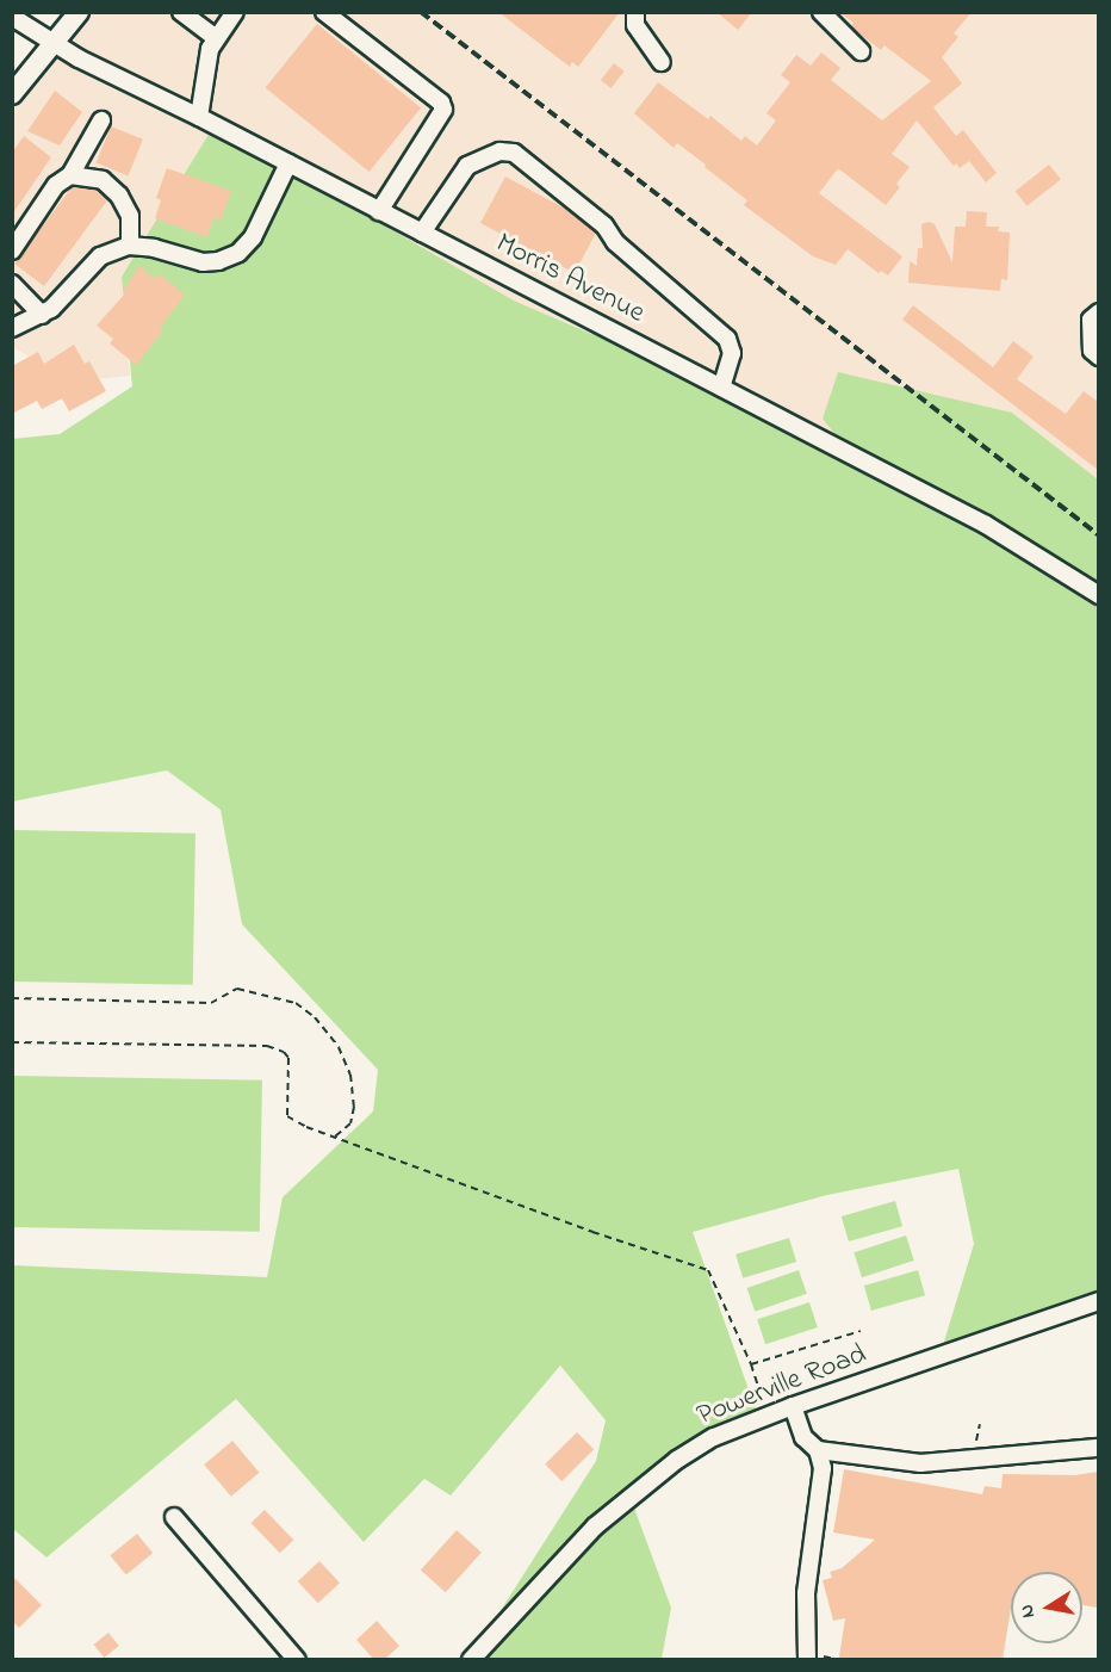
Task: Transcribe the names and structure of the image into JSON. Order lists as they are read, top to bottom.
{
  "streets": {
    "street": ["Morris Avenue", "Powerville Road"]
  },
  "north": "left"
}
